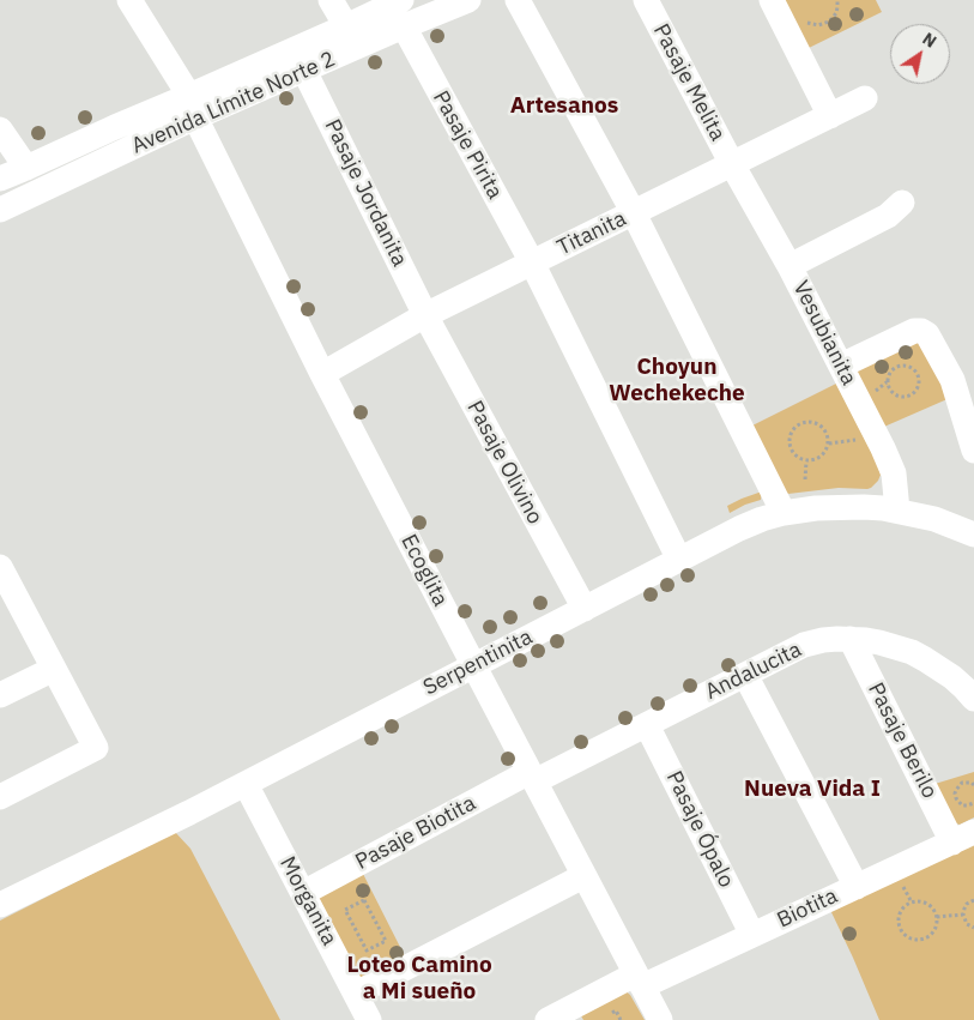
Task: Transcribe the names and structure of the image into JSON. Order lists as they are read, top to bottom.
{
  "streets": {
    "street": [
      "Pasaje Melita",
      "Avenida Límite Norte 2",
      "Pasaje Pirita",
      "Pasaje Jordanita",
      "Titanita",
      "Vesubianita",
      "Pasaje Olivino",
      "Ecoglita",
      "Serpentinita",
      "Andalucita",
      "Pasaje Berilo",
      "Pasaje Ópalo",
      "Pasaje Biotita",
      "Morganita",
      "Biotita"
    ]
  },
  "crossings": [
    ["Pasaje Melita", "Titanita"],
    ["Pasaje Melita", "Vesubianita"],
    ["Avenida Límite Norte 2", "Pasaje Pirita"],
    ["Avenida Límite Norte 2", "Pasaje Jordanita"],
    ["Avenida Límite Norte 2", "Ecoglita"],
    ["Pasaje Pirita", "Titanita"],
    ["Pasaje Pirita", "Serpentinita"],
    ["Pasaje Jordanita", "Titanita"],
    ["Pasaje Jordanita", "Pasaje Olivino"],
    ["Titanita", "Vesubianita"],
    ["Titanita", "Pasaje Olivino"],
    ["Titanita", "Ecoglita"],
    ["Vesubianita", "Serpentinita"],
    ["Pasaje Olivino", "Serpentinita"],
    ["Ecoglita", "Serpentinita"],
    ["Ecoglita", "Andalucita"],
    ["Ecoglita", "Pasaje Biotita"],
    ["Ecoglita", "Biotita"],
    ["Serpentinita", "Morganita"],
    ["Andalucita", "Pasaje Berilo"],
    ["Andalucita", "Pasaje Ópalo"],
    ["Andalucita", "Pasaje Biotita"],
    ["Pasaje Berilo", "Biotita"],
    ["Pasaje Ópalo", "Biotita"],
    ["Pasaje Biotita", "Morganita"]
  ],
  "districts": [
    "Artesanos",
    "Choyun Wechekeche",
    "Nueva Vida I",
    "Loteo Camino a Mi sueño"
  ],
  "north": "top right"
}
